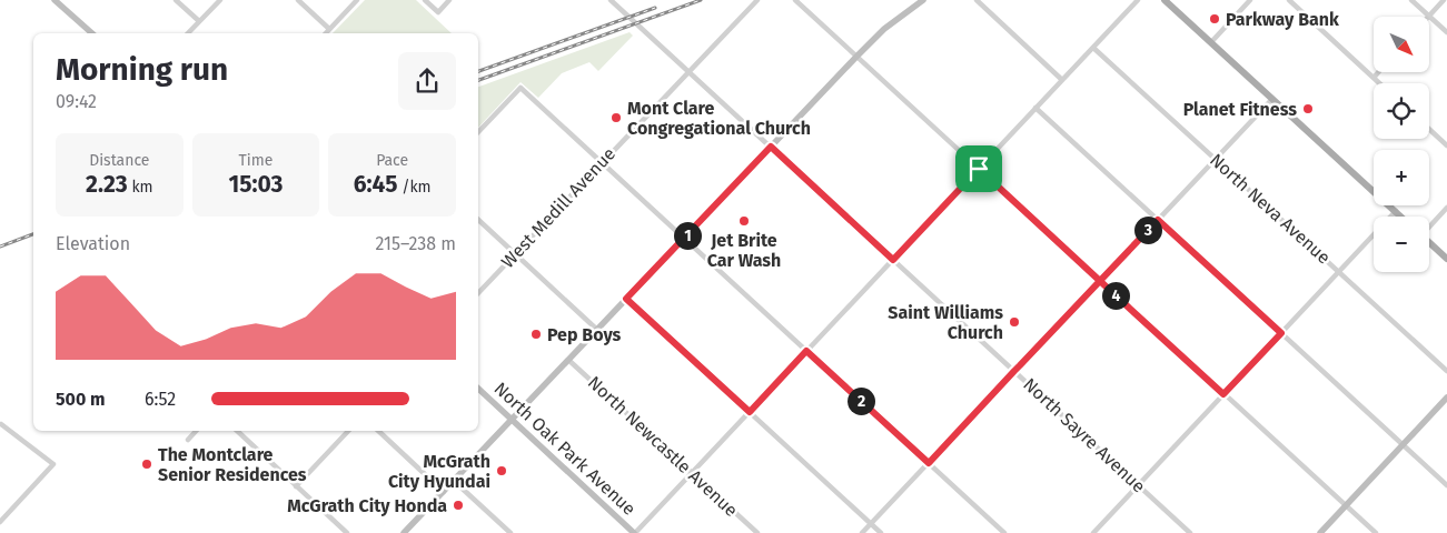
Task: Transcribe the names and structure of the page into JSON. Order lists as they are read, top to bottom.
{
  "streets": {
    "main road": ["North Oak Park Avenue"],
    "street": [
      "West Medill Avenue",
      "North Neva Avenue",
      "North Sayre Avenue",
      "North Newcastle Avenue"
    ]
  },
  "crossings": [
    ["West Medill Avenue", "North Sayre Avenue"]
  ],
  "places": [
    "Parkway Bank",
    "Planet Fitness",
    "Mont Clare Congregational Church",
    "Jet Brite Car Wash",
    "Saint Williams Church",
    "Pep Boys",
    "The Montclare Senior Residences",
    "McGrath City Hyundai",
    "McGrath City Honda"
  ],
  "north": "bottom right",
  "page": {
    "map_buttons": ["+", "−"],
    "heading": ["Morning run", "09:42"],
    "stats": [
      ["Distance", "2.23 km"],
      ["Time", "15:03"],
      ["Pace", "6:45 /km"]
    ],
    "pins": [
      "3",
      "1",
      "4",
      "2"
    ],
    "chart": ["Elevation", "215–238 m"],
    "list": [
      {
        "name": "500 m",
        "note": "6:52"
      }
    ]
  }
}
